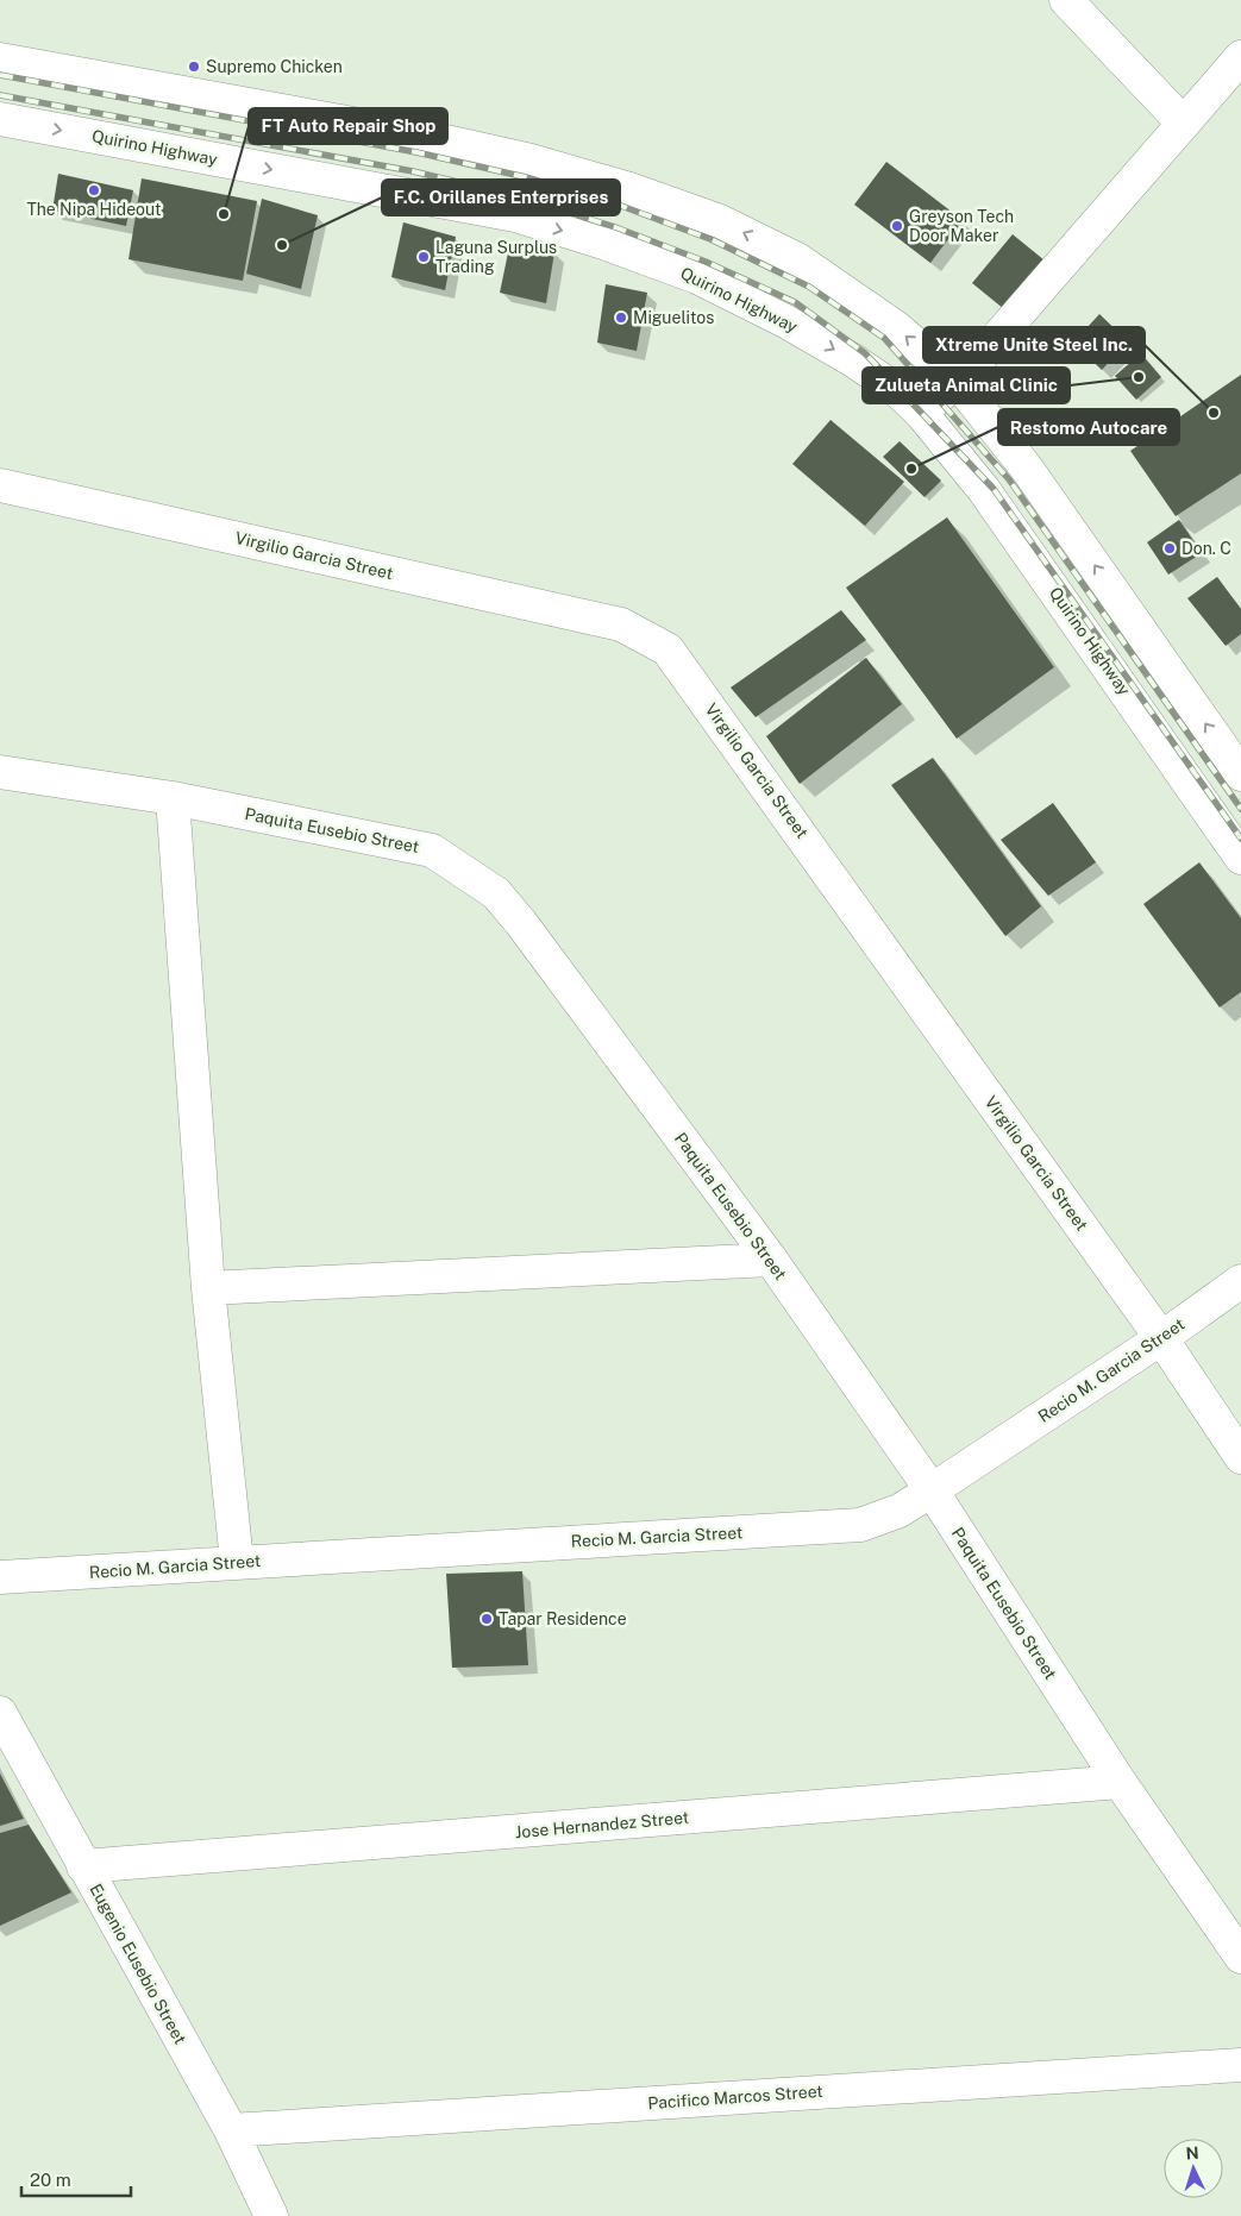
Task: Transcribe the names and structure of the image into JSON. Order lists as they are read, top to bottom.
{
  "streets": {
    "street": [
      "Quirino Highway",
      "Virgilio Garcia Street",
      "Paquita Eusebio Street",
      "Recio M. Garcia Street",
      "Jose Hernandez Street",
      "Eugenio Eusebio Street",
      "Pacifico Marcos Street"
    ]
  },
  "crossings": [
    ["Virgilio Garcia Street", "Recio M. Garcia Street"],
    ["Paquita Eusebio Street", "Recio M. Garcia Street"],
    ["Paquita Eusebio Street", "Jose Hernandez Street"],
    ["Jose Hernandez Street", "Eugenio Eusebio Street"],
    ["Eugenio Eusebio Street", "Pacifico Marcos Street"]
  ],
  "places": [
    "Supremo Chicken",
    "The Nipa Hideout",
    "FT Auto Repair Shop",
    "Greyson Tech Door Maker",
    "F.C. Orillanes Enterprises",
    "Laguna Surplus Trading",
    "Miguelitos",
    "Zulueta Animal Clinic",
    "Xtreme Unite Steel Inc.",
    "Restomo Autocare",
    "Don. C",
    "Tapar Residence"
  ],
  "scale_bar": "20 m",
  "north": "top"
}
